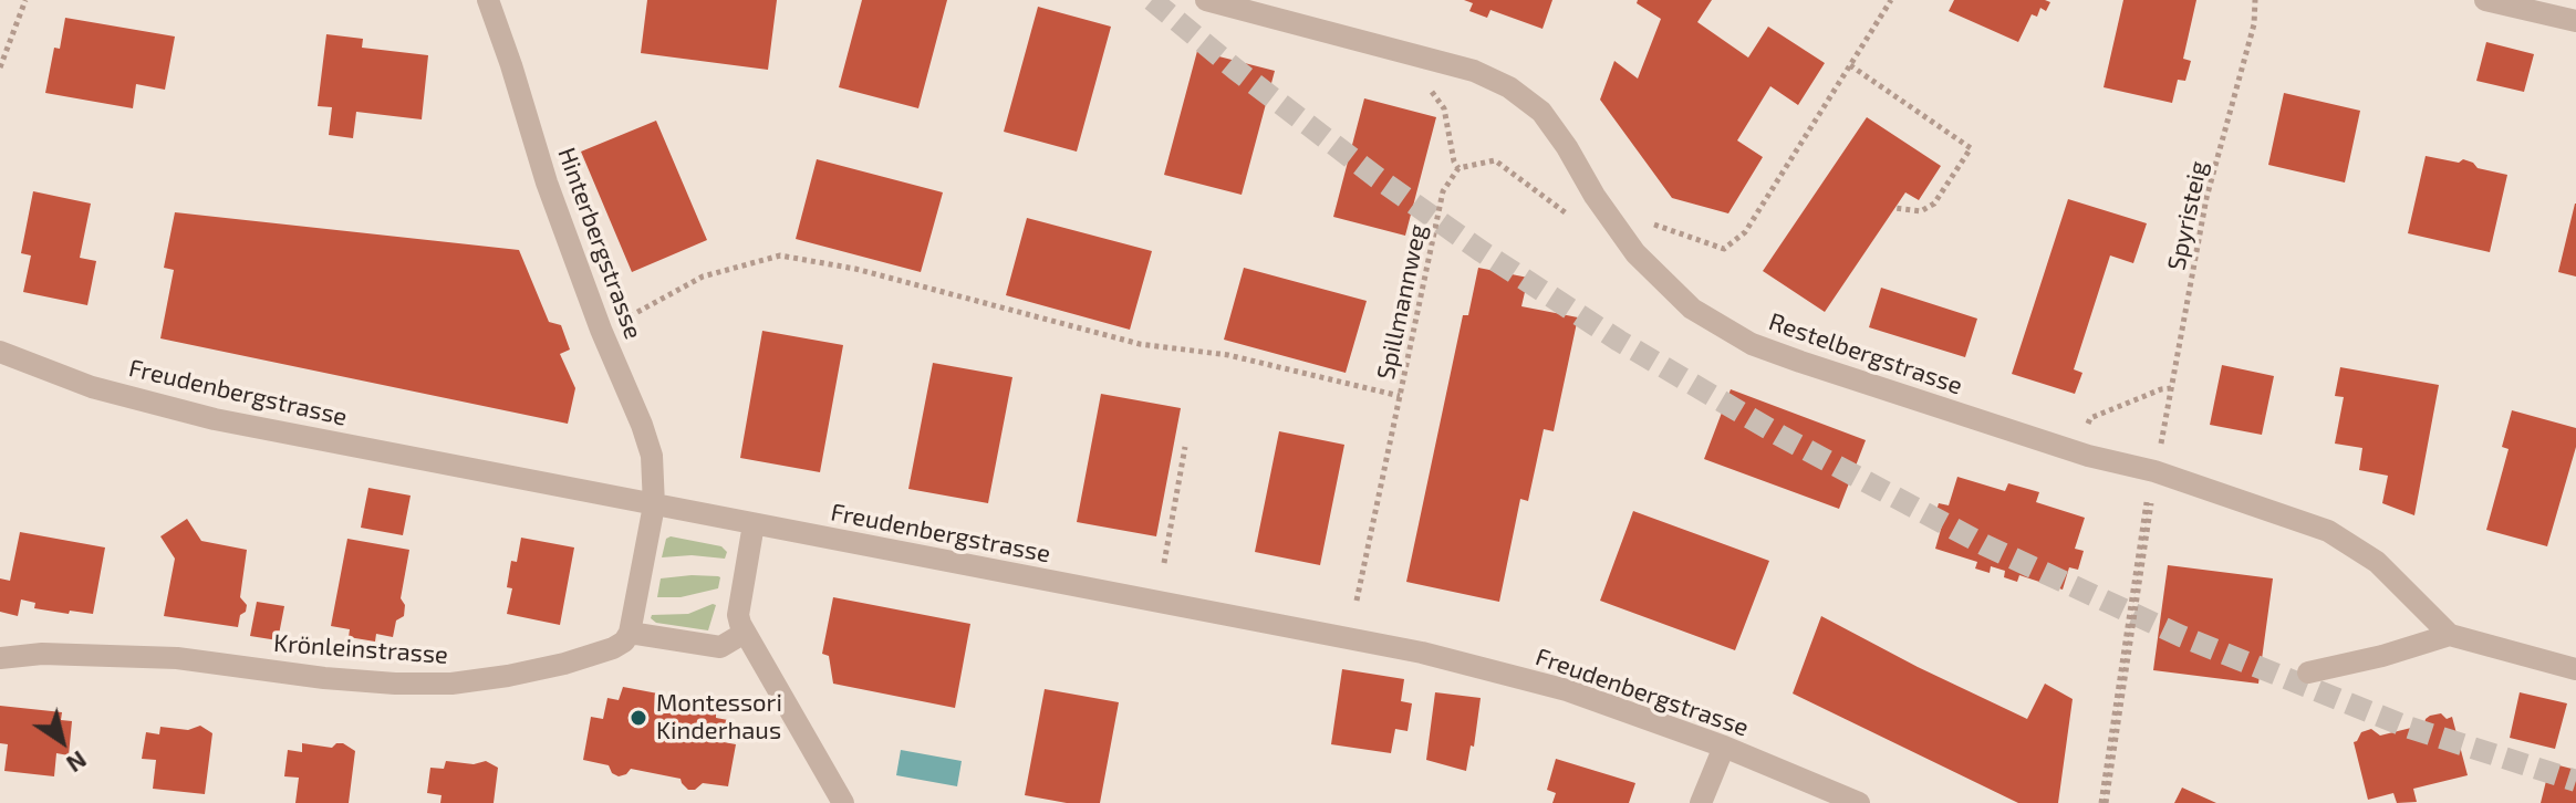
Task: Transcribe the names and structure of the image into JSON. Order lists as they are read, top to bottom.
{
  "streets": {
    "street": [
      "Hinterbergstrasse",
      "Restelbergstrasse",
      "Freudenbergstrasse",
      "Krönleinstrasse"
    ],
    "path": ["Spyristeig", "Spillmannweg"]
  },
  "crossings": [
    ["Hinterbergstrasse", "Freudenbergstrasse"]
  ],
  "places": ["Montessori Kinderhaus"],
  "north": "bottom right"
}
